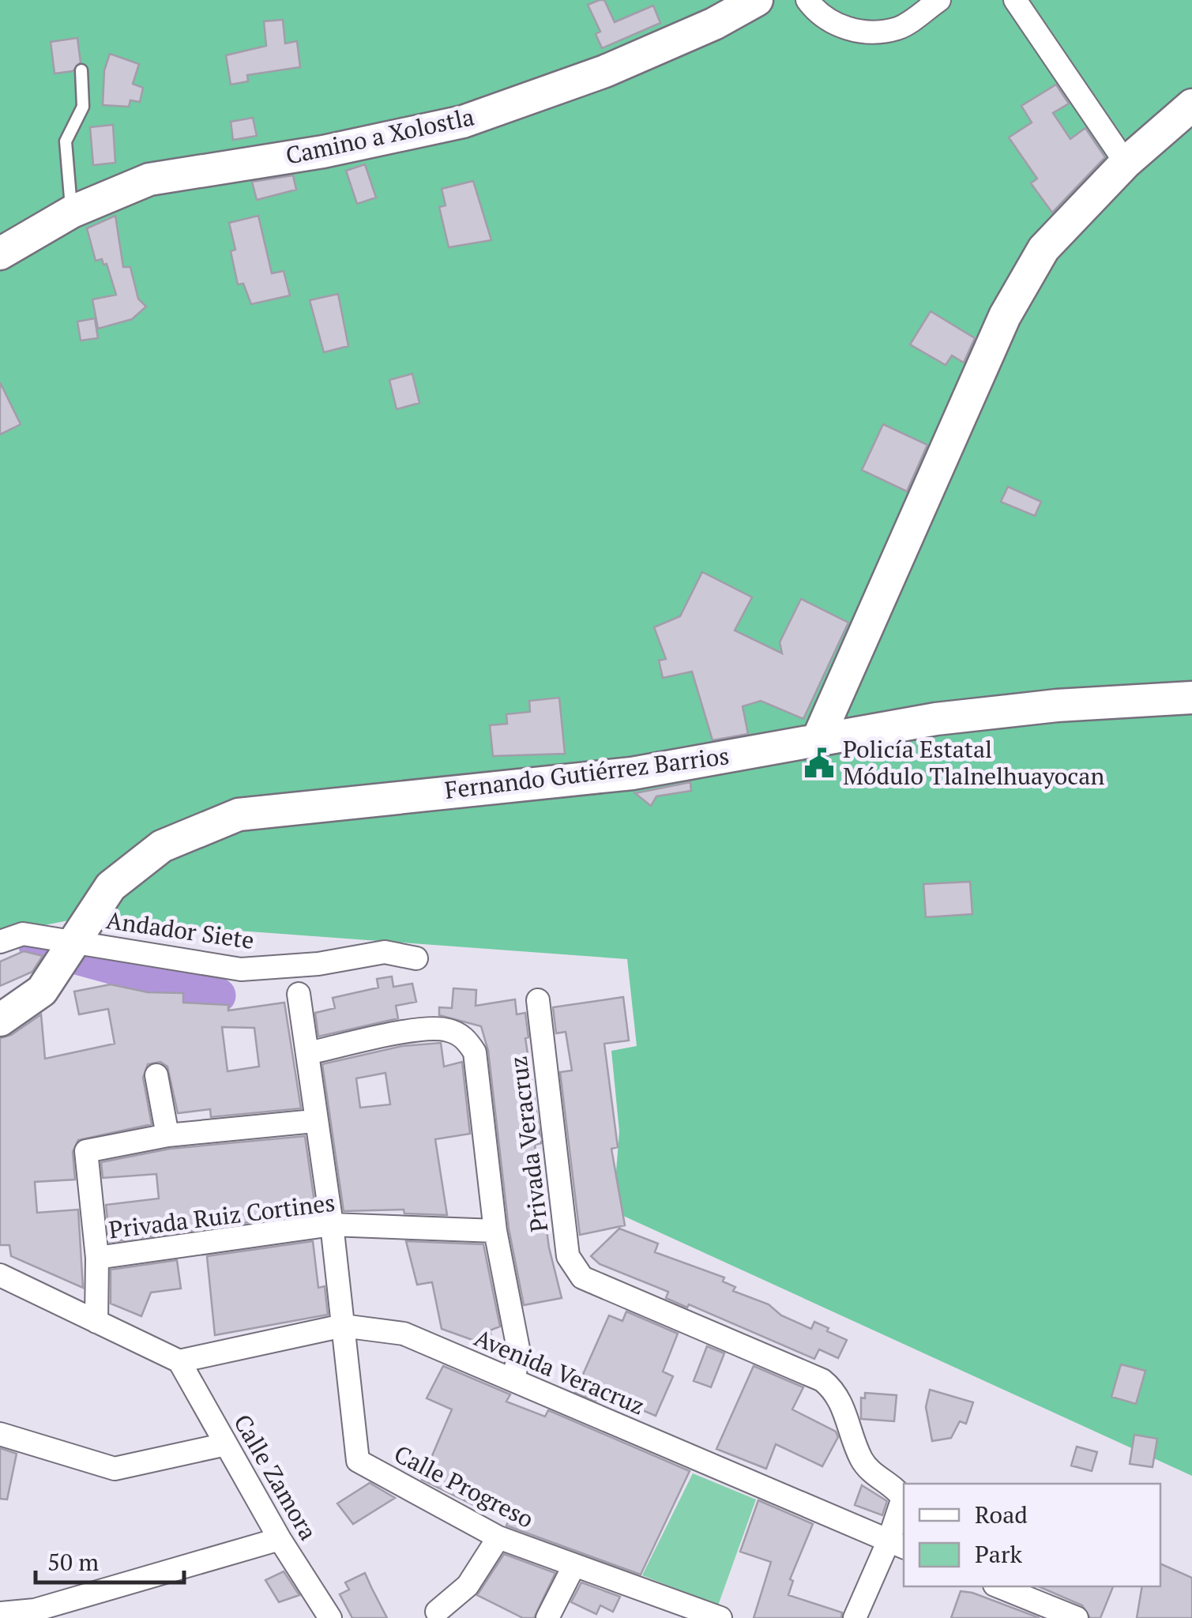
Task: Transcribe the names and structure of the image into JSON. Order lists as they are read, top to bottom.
{
  "streets": {
    "street": [
      "Camino a Xolostla",
      "Fernando Gutiérrez Barrios",
      "Andador Siete",
      "Privada Veracruz",
      "Privada Ruiz Cortines",
      "Avenida Veracruz",
      "Calle Zamora",
      "Calle Progreso"
    ]
  },
  "crossings": [
    ["Fernando Gutiérrez Barrios", "Andador Siete"],
    ["Privada Veracruz", "Privada Ruiz Cortines"],
    ["Privada Veracruz", "Avenida Veracruz"],
    ["Avenida Veracruz", "Calle Zamora"],
    ["Avenida Veracruz", "Calle Progreso"]
  ],
  "places": {
    "public building": ["Policía Estatal Módulo Tlalnelhuayocan"]
  },
  "legend": ["Road", "Park"],
  "scale_bar": "50 m"
}
